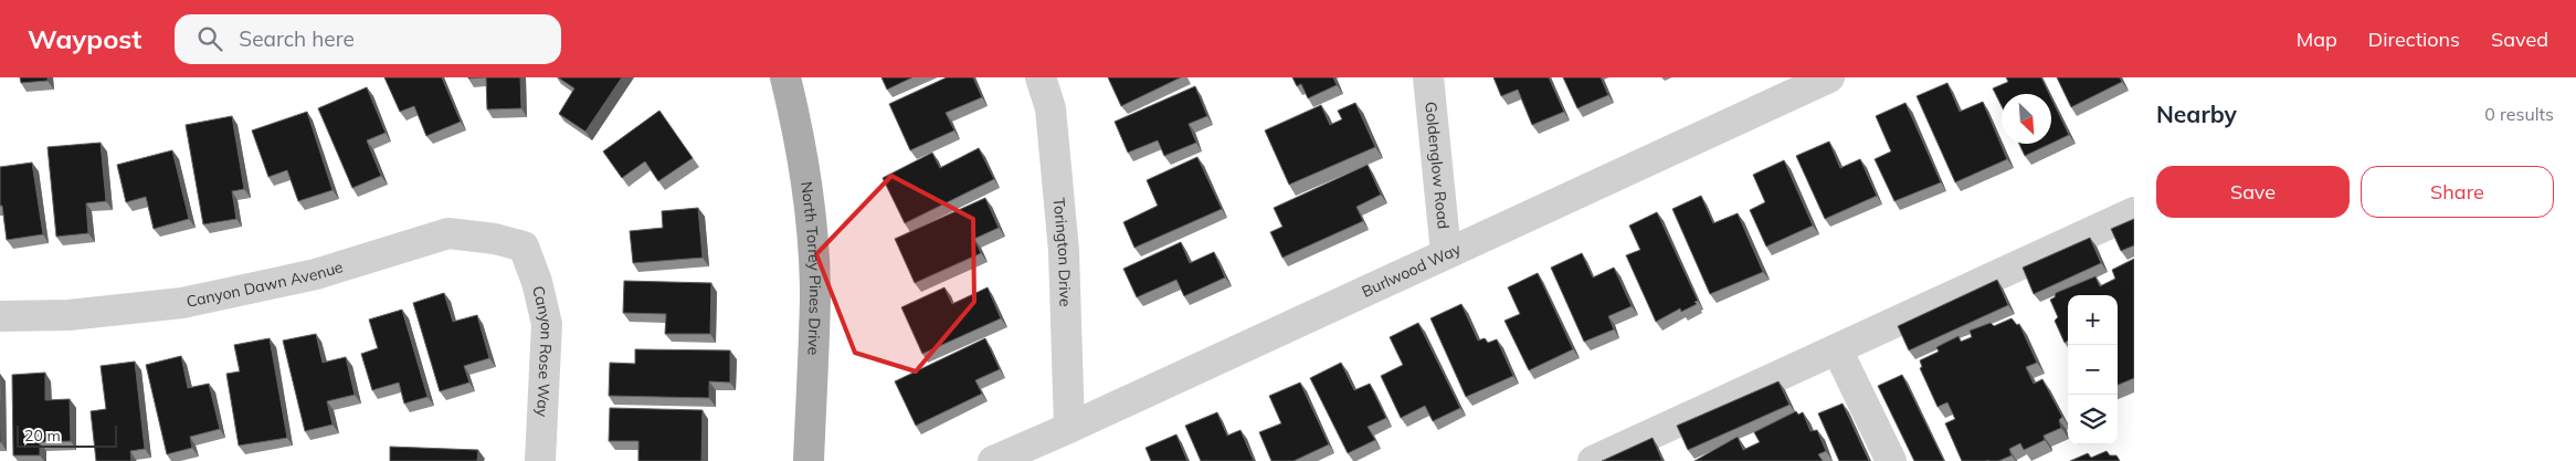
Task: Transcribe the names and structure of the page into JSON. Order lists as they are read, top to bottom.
{
  "streets": {
    "main road": ["North Torrey Pines Drive"],
    "street": [
      "Goldenglow Road",
      "Torington Drive",
      "Burlwood Way",
      "Canyon Dawn Avenue",
      "Canyon Rose Way"
    ]
  },
  "crossings": [
    ["Goldenglow Road", "Burlwood Way"],
    ["Torington Drive", "Burlwood Way"],
    ["Canyon Dawn Avenue", "Canyon Rose Way"]
  ],
  "scale_bar": "20 m",
  "north": "bottom right",
  "page": {
    "header": "Waypost",
    "search": "Search here",
    "nav": ["Map", "Directions", "Saved"],
    "heading": ["Nearby", "0 results"],
    "buttons": ["Save", "Share"],
    "map_buttons": ["+", "−"],
    "scale": "20 m"
  }
}
